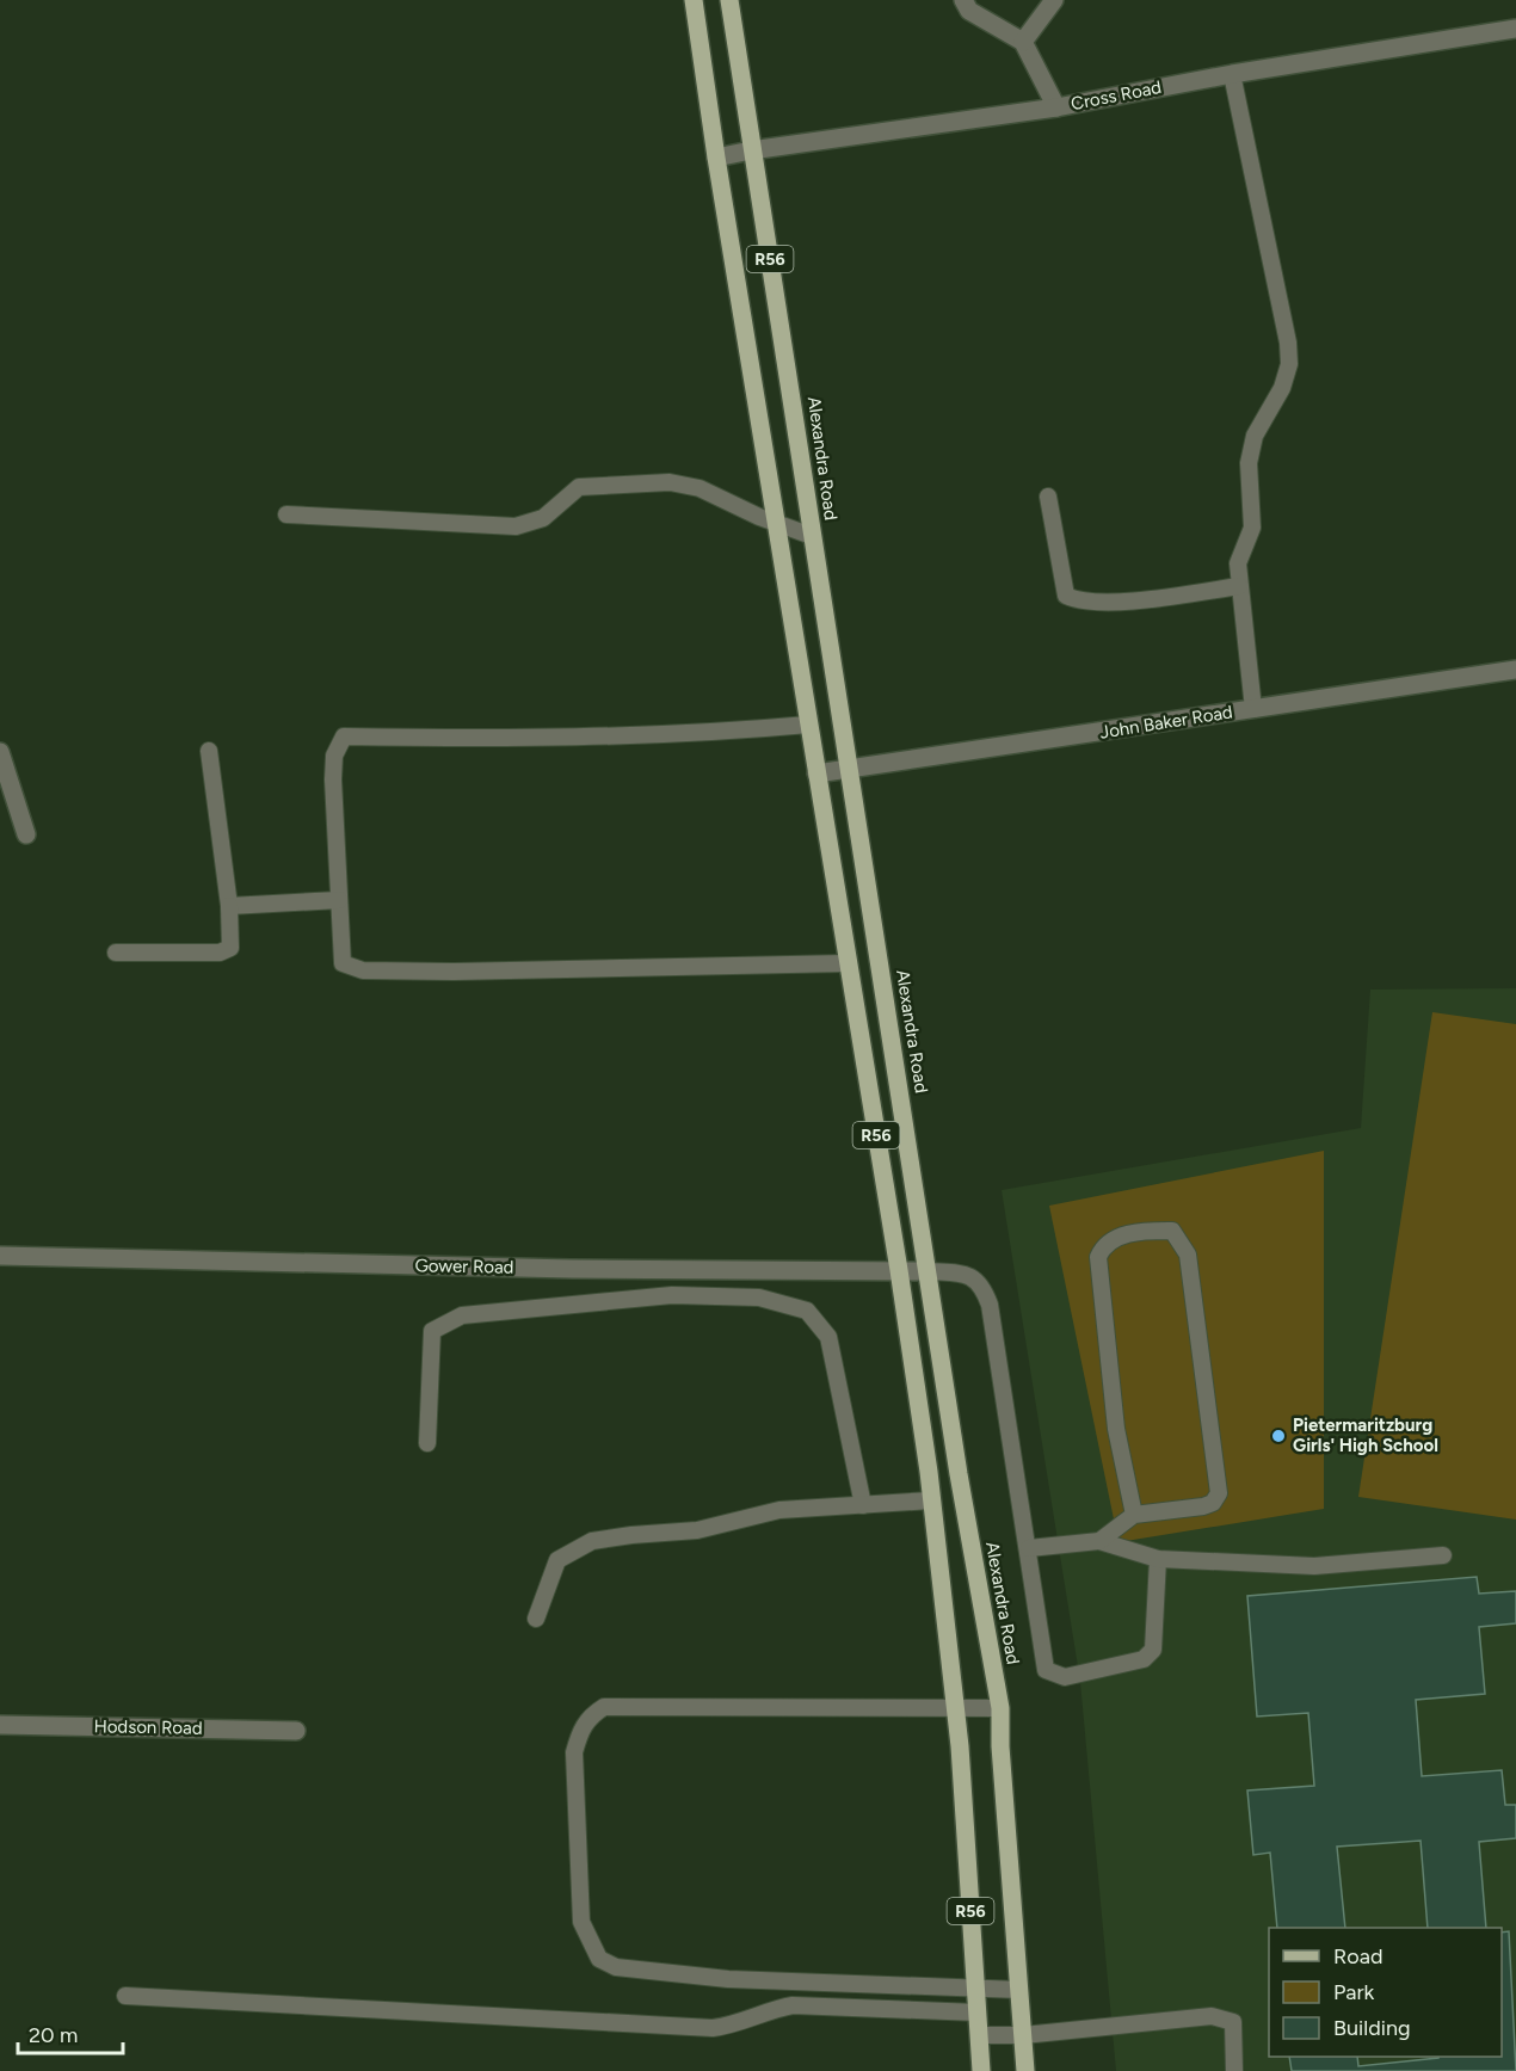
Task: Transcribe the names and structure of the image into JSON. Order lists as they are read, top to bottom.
{
  "streets": {
    "main road": ["R56", "Alexandra Road"],
    "street": [
      "Cross Road",
      "John Baker Road",
      "Gower Road",
      "Hodson Road"
    ]
  },
  "crossings": [
    ["Cross Road", "R56"],
    ["Cross Road", "Alexandra Road"],
    ["R56", "John Baker Road"],
    ["R56", "Gower Road"],
    ["Alexandra Road", "John Baker Road"],
    ["Alexandra Road", "Gower Road"]
  ],
  "places": ["Pietermaritzburg Girls' High School"],
  "legend": ["Road", "Park", "Building"],
  "scale_bar": "20 m"
}
